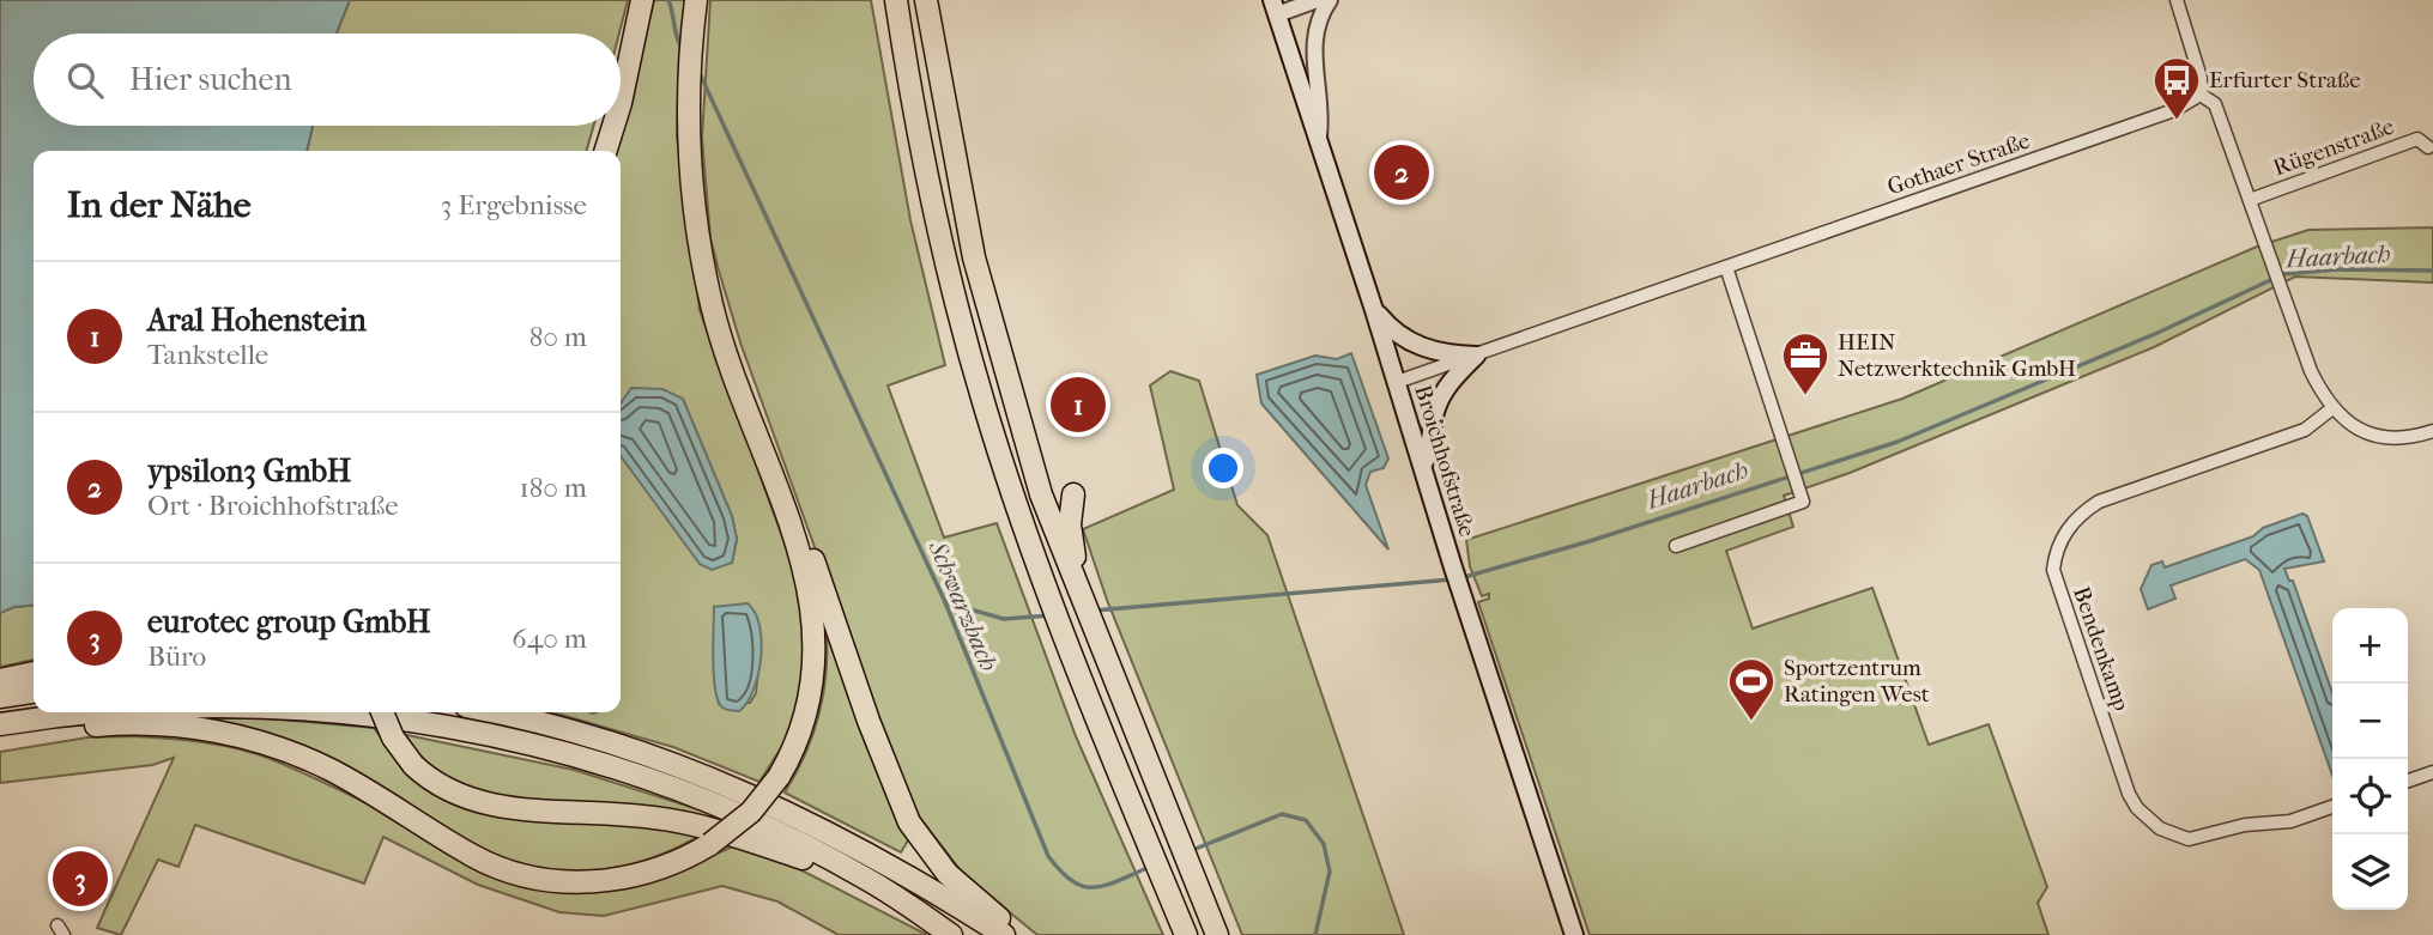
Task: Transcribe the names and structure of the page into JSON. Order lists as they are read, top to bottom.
{
  "streets": {
    "main road": ["Broichhofstraße"],
    "street": ["Rügenstraße", "Gothaer Straße", "Bendenkamp"]
  },
  "crossings": [
    ["Gothaer Straße", "Broichhofstraße"]
  ],
  "water": ["Haarbach", "Schwarzbach"],
  "places": {
    "bus stop": ["Erfurter Straße"],
    "office": ["HEIN Netzwerktechnik GmbH"],
    "sports": ["Sportzentrum Ratingen West"]
  },
  "page": {
    "search": "Hier suchen",
    "pins": ["2", "1", "3"],
    "heading": ["In der Nähe", "3 Ergebnisse"],
    "list": [
      {
        "mark": "1",
        "name": "Aral Hohenstein",
        "note": "Tankstelle",
        "value": "80 m"
      },
      {
        "mark": "2",
        "name": "ypsilon3 GmbH",
        "note": "Ort · Broichhofstraße",
        "value": "180 m"
      },
      {
        "mark": "3",
        "name": "eurotec group GmbH",
        "note": "Büro",
        "value": "640 m"
      }
    ],
    "map_buttons": ["+", "−"]
  }
}
